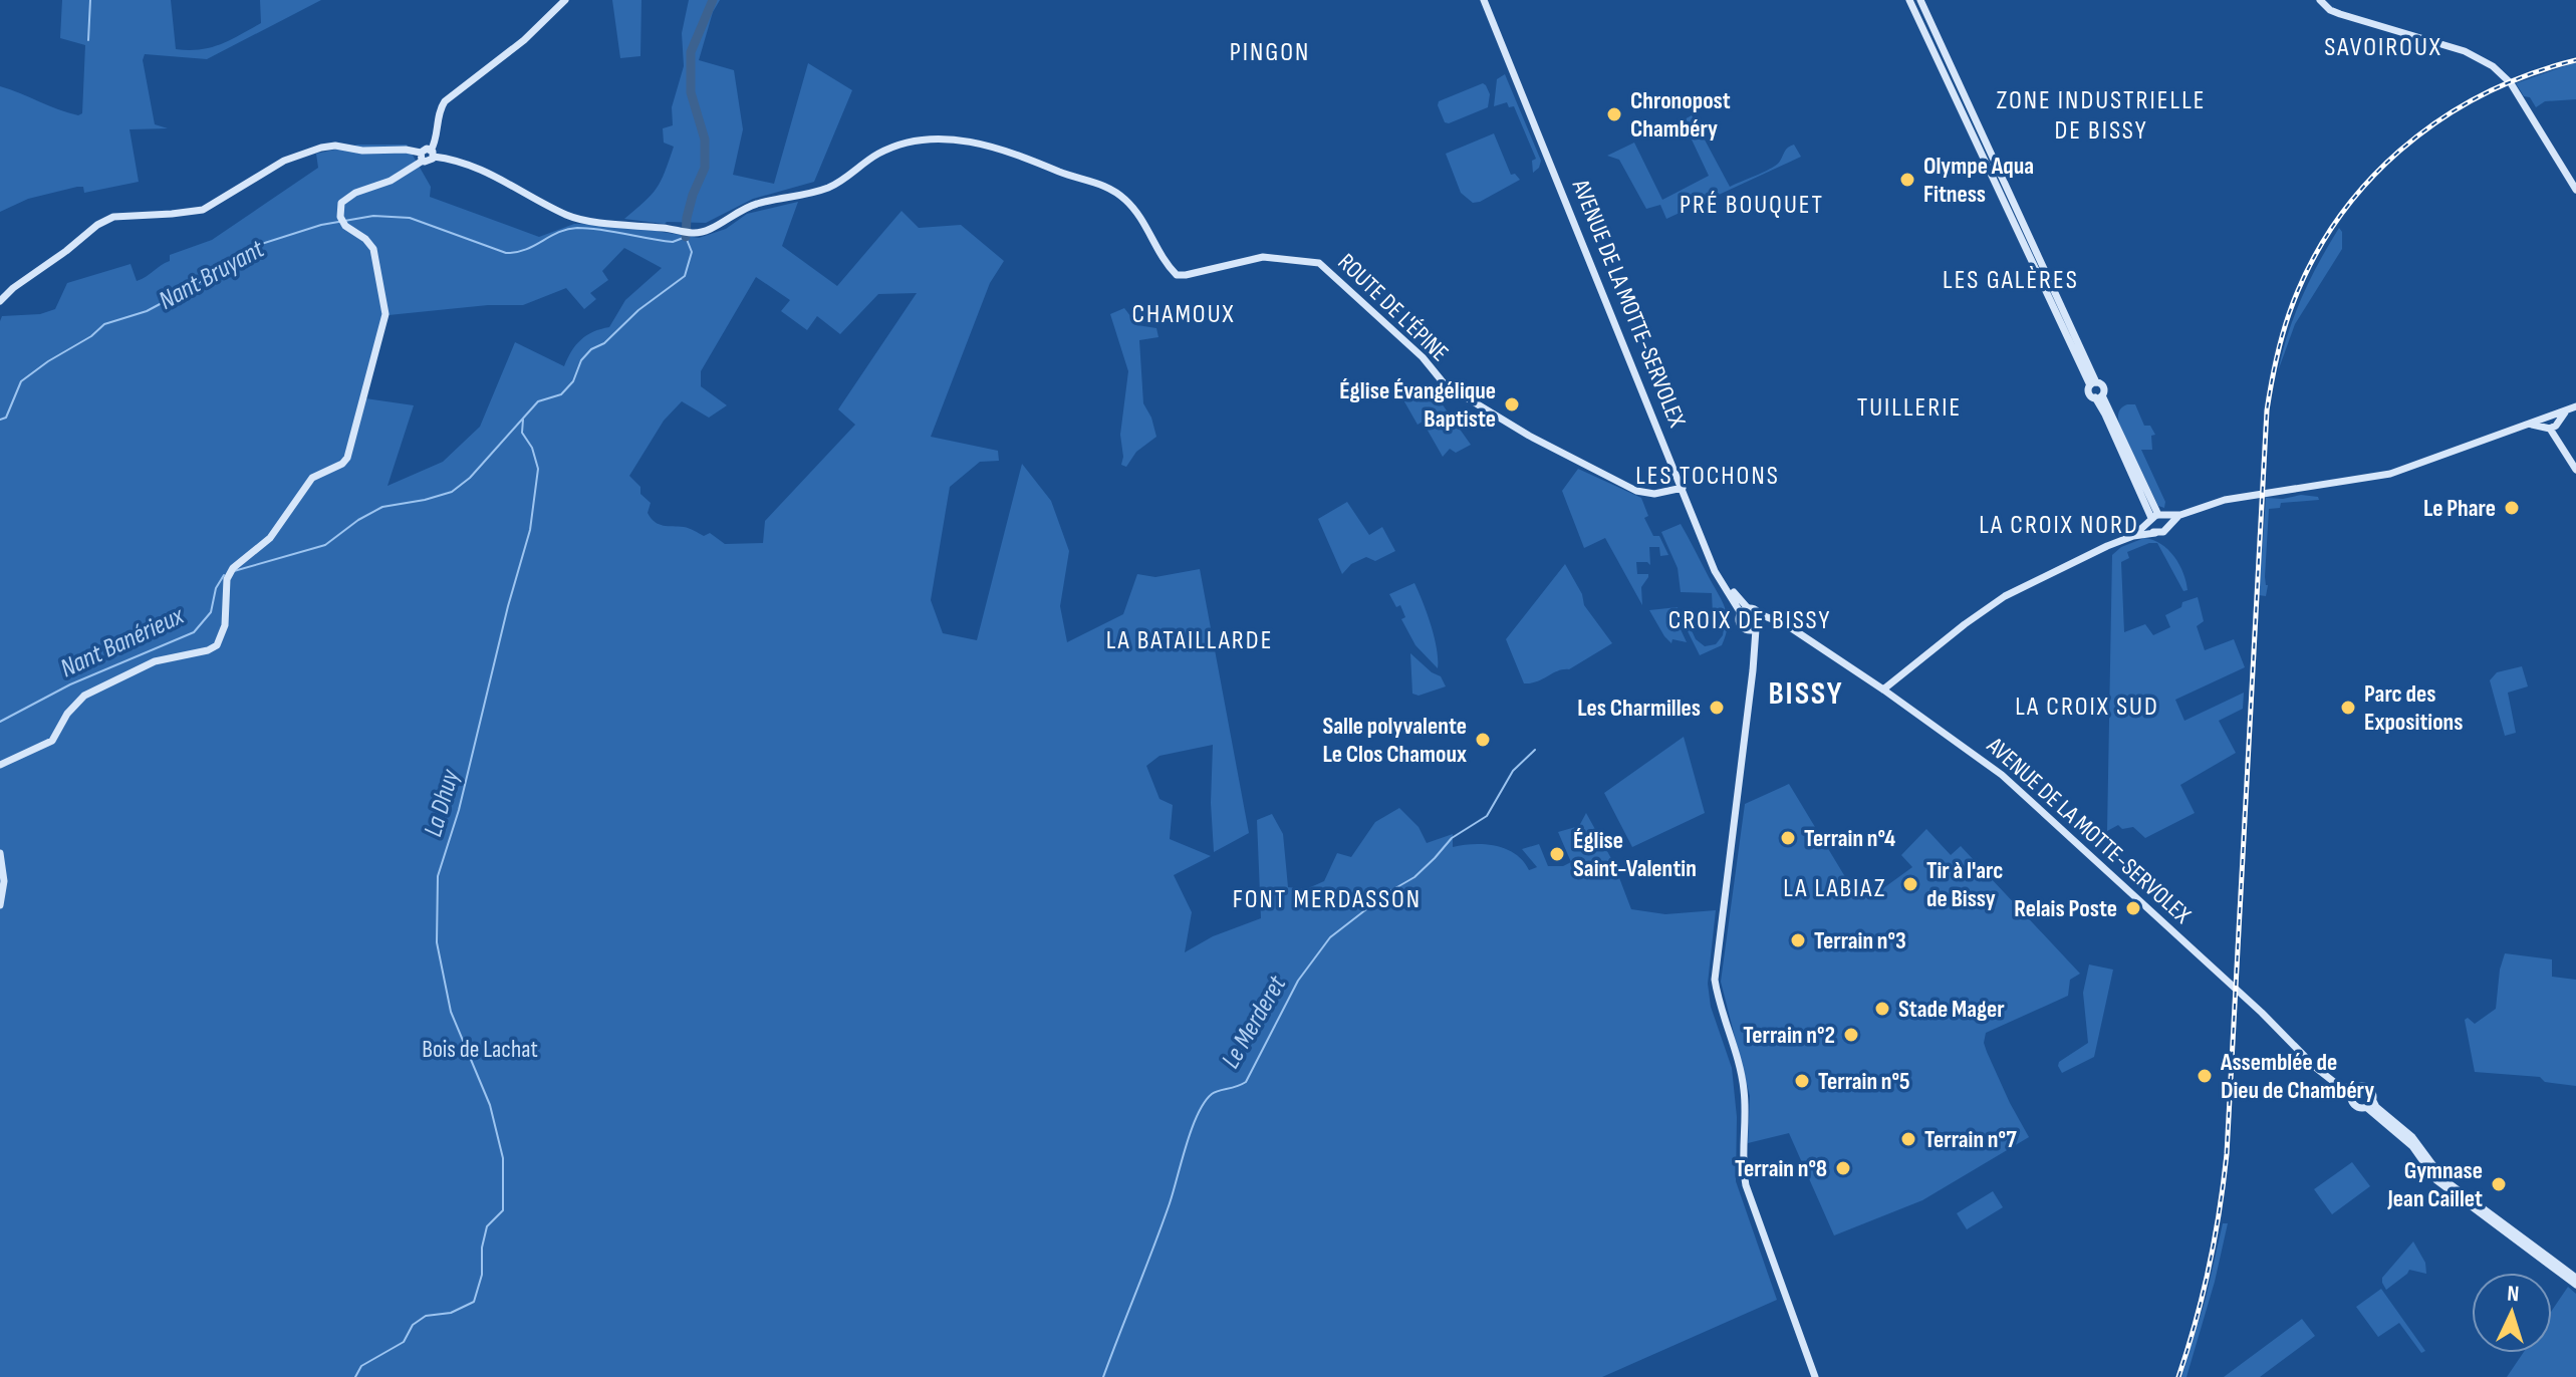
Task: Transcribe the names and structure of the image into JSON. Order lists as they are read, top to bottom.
{
  "streets": {
    "main road": ["AVENUE DE LA MOTTE-SERVOLEX", "ROUTE DE L'ÉPINE"]
  },
  "crossings": [
    ["AVENUE DE LA MOTTE-SERVOLEX", "ROUTE DE L'ÉPINE"]
  ],
  "districts": [
    "SAVOIROUX",
    "PINGON",
    "ZONE INDUSTRIELLE DE BISSY",
    "PRÉ BOUQUET",
    "LES GALÈRES",
    "CHAMOUX",
    "TUILLERIE",
    "LES TOCHONS",
    "LA CROIX NORD",
    "CROIX DE BISSY",
    "LA BATAILLARDE",
    "BISSY",
    "LA CROIX SUD",
    "LA LABIAZ",
    "FONT MERDASSON"
  ],
  "water": [
    "Nant Bruyant",
    "Nant Banérieux",
    "La Dhuy",
    "Le Merderet"
  ],
  "parks": ["Bois de Lachat"],
  "places": [
    "Chronopost Chambéry",
    "Olympe Aqua Fitness",
    "Église Évangélique Baptiste",
    "Le Phare",
    "Les Charmilles",
    "Parc des Expositions",
    "Salle polyvalente Le Clos Chamoux",
    "Terrain n°4",
    "Église Saint-Valentin",
    "Tir à l'arc de Bissy",
    "Relais Poste",
    "Terrain n°3",
    "Stade Mager",
    "Terrain n°2",
    "Assemblée de Dieu de Chambéry",
    "Terrain n°5",
    "Terrain n°7",
    "Terrain n°8",
    "Gymnase Jean Caillet"
  ],
  "north": "top"
}
